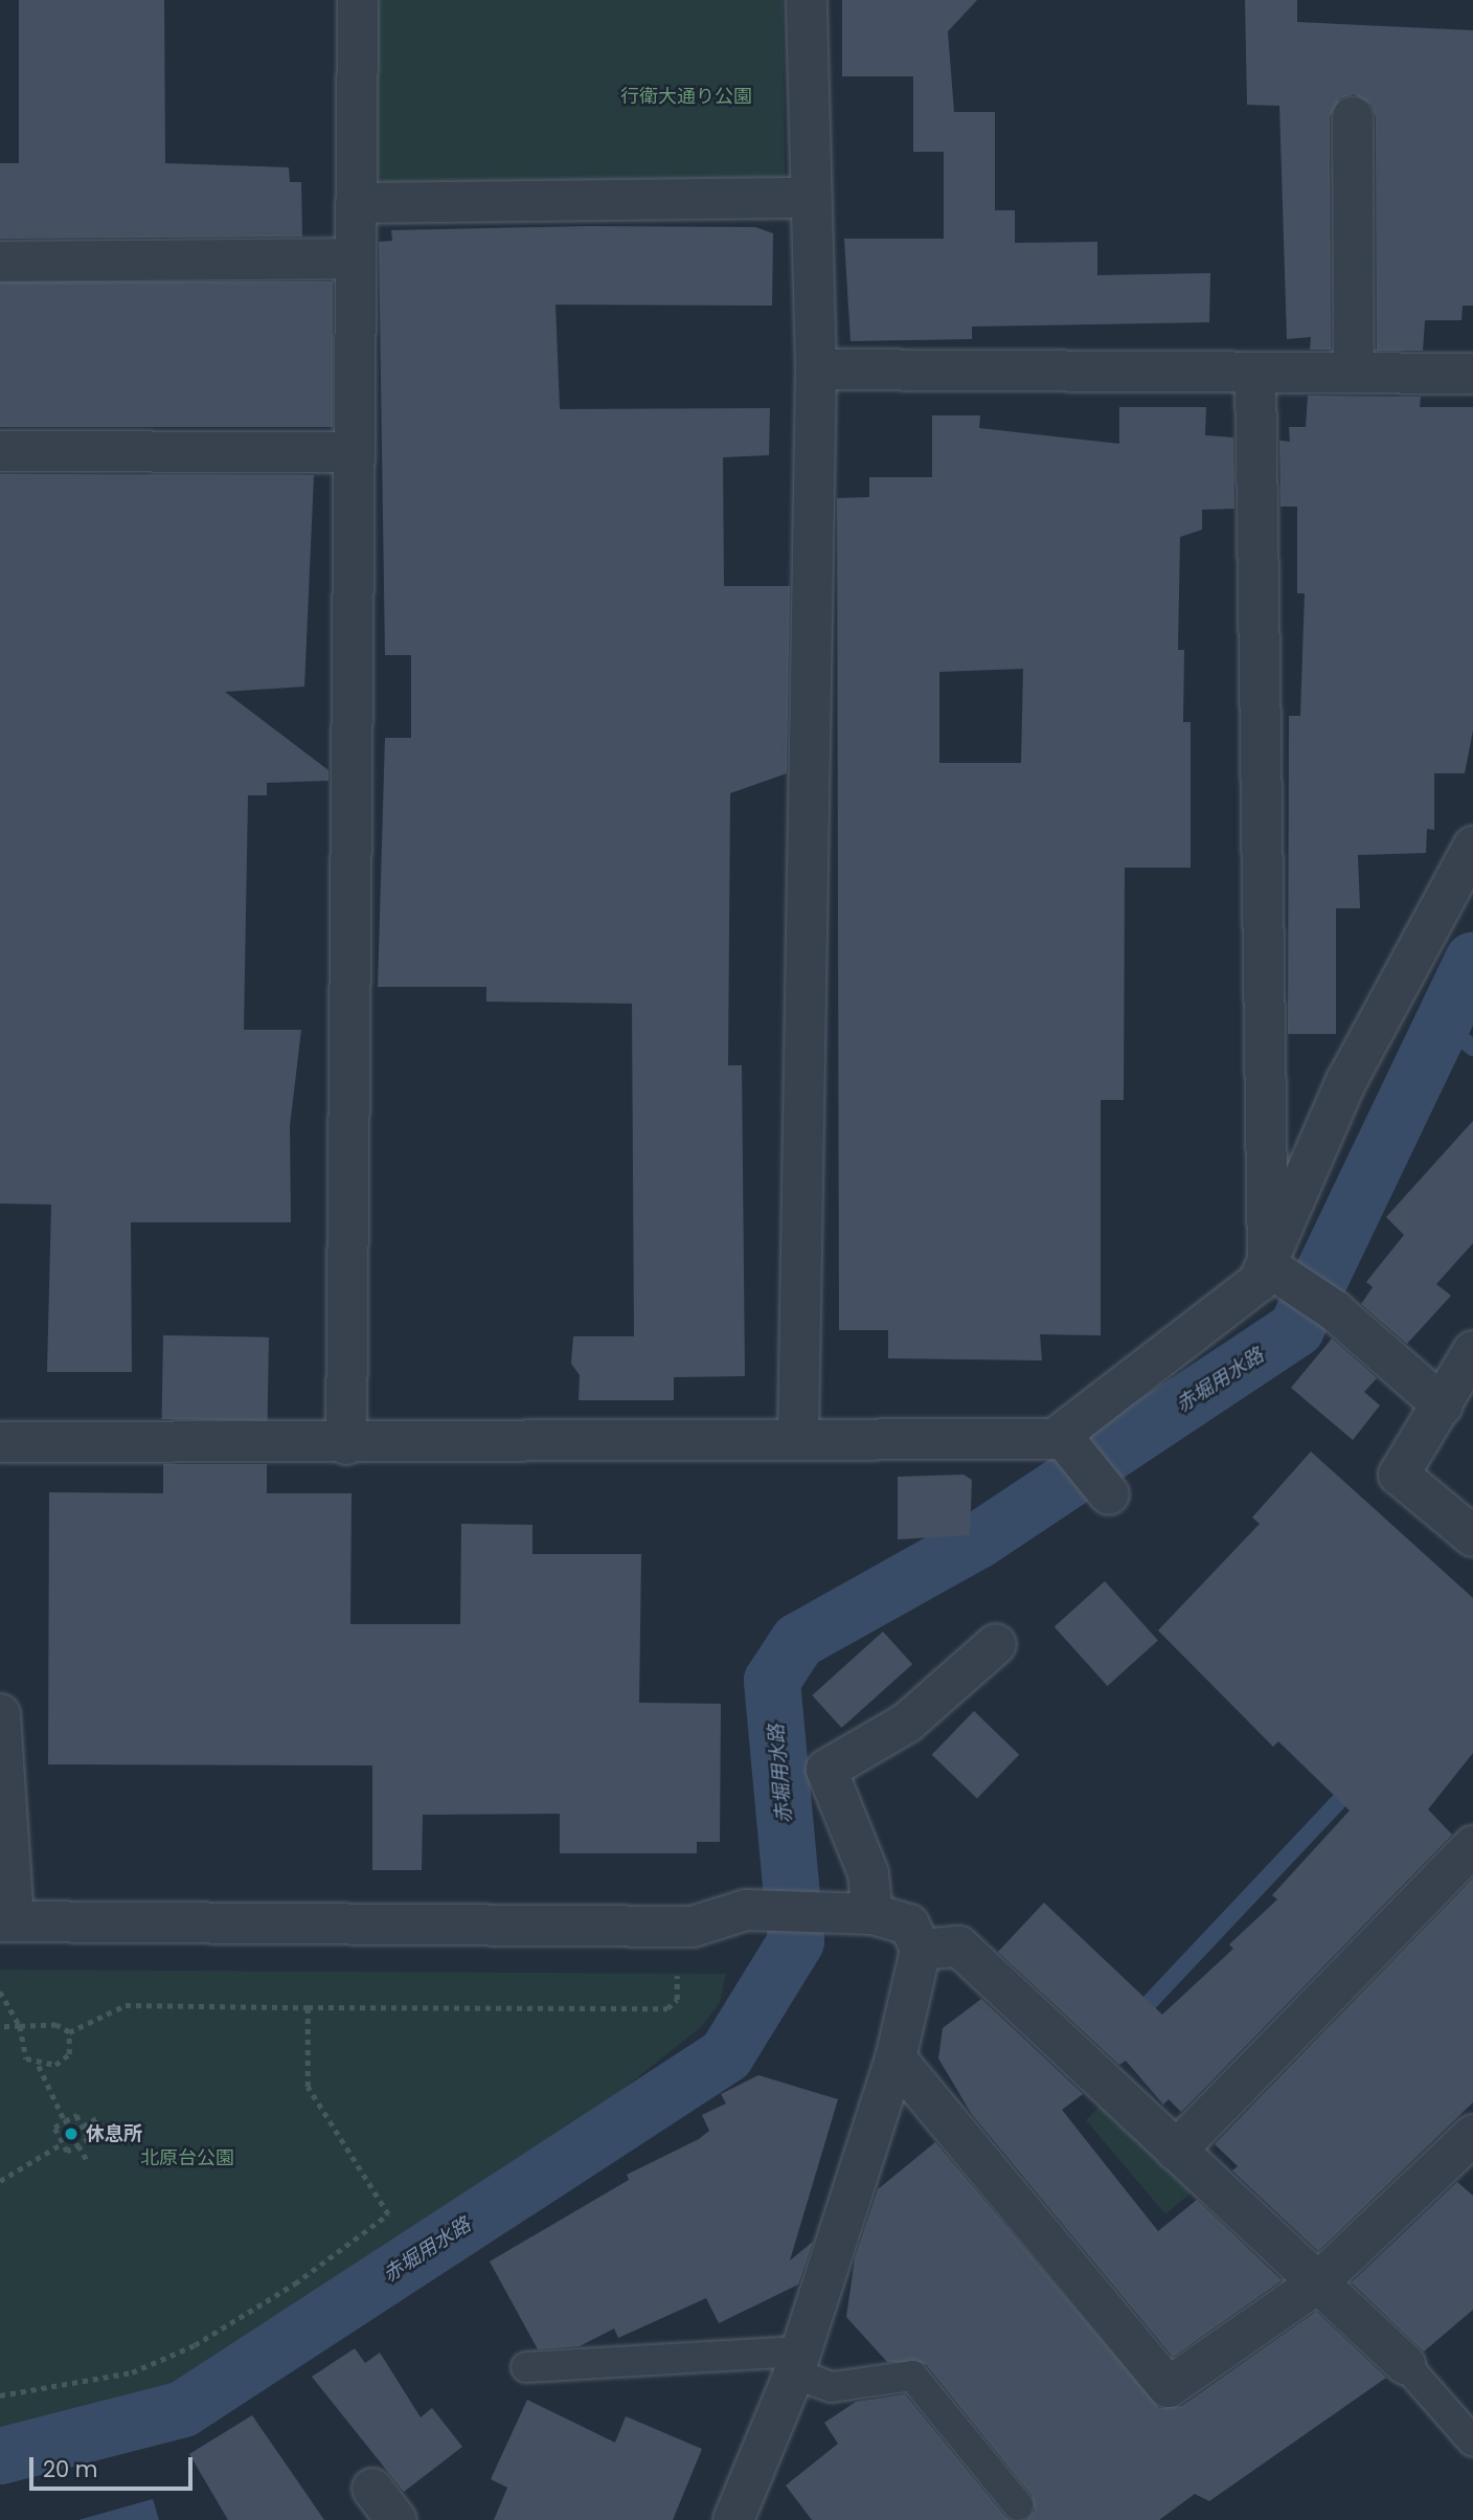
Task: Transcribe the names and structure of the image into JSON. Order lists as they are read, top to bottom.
{
  "water": ["赤堀用水路"],
  "parks": ["行衛大通り公園", "北原台公園"],
  "places": ["休息所"],
  "scale_bar": "20 m"
}
